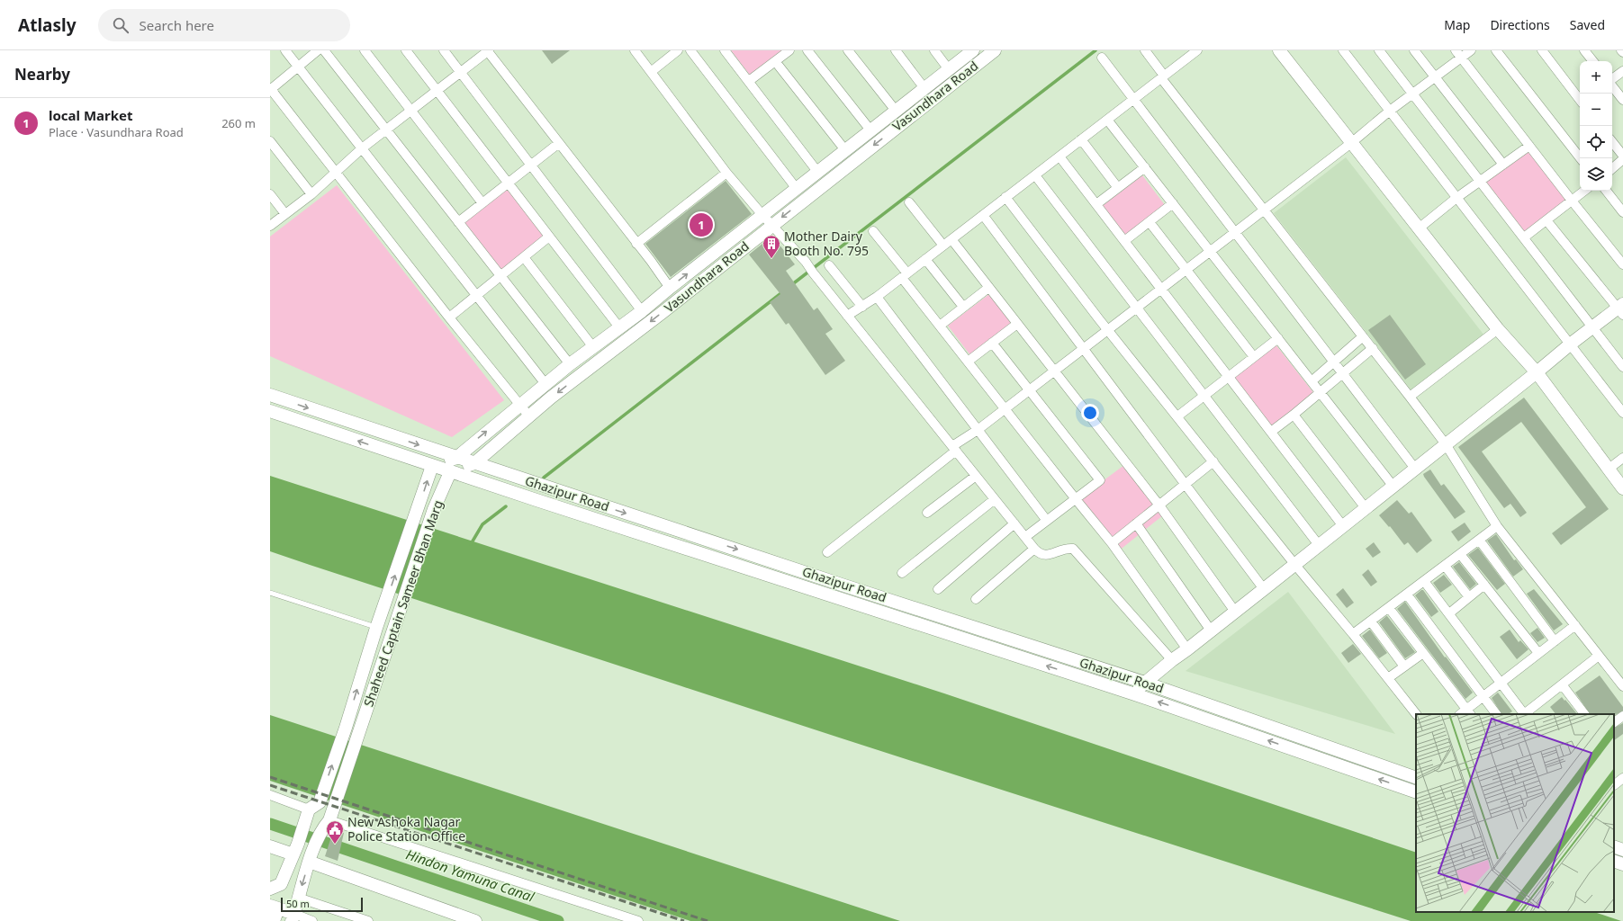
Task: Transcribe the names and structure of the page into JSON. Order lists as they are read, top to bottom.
{
  "streets": {
    "street": ["Vasundhara Road", "Ghazipur Road", "Shaheed Captain Sameer Bhan Marg"]
  },
  "crossings": [
    ["Vasundhara Road", "Ghazipur Road"],
    ["Vasundhara Road", "Shaheed Captain Sameer Bhan Marg"],
    ["Ghazipur Road", "Shaheed Captain Sameer Bhan Marg"]
  ],
  "water": ["Hindon Yamuna Canal"],
  "places": {
    "building": ["Mother Dairy Booth No. 795"],
    "public building": ["New Ashoka Nagar Police Station Office"]
  },
  "scale_bar": "50 m",
  "page": {
    "header": "Atlasly",
    "search": "Search here",
    "nav": ["Map", "Directions", "Saved"],
    "heading": "Nearby",
    "map_buttons": ["+", "−"],
    "list": [
      {
        "mark": "1",
        "name": "local Market",
        "note": "Place · Vasundhara Road",
        "value": "260 m"
      }
    ],
    "pins": "1",
    "scale": "50 m"
  }
}
